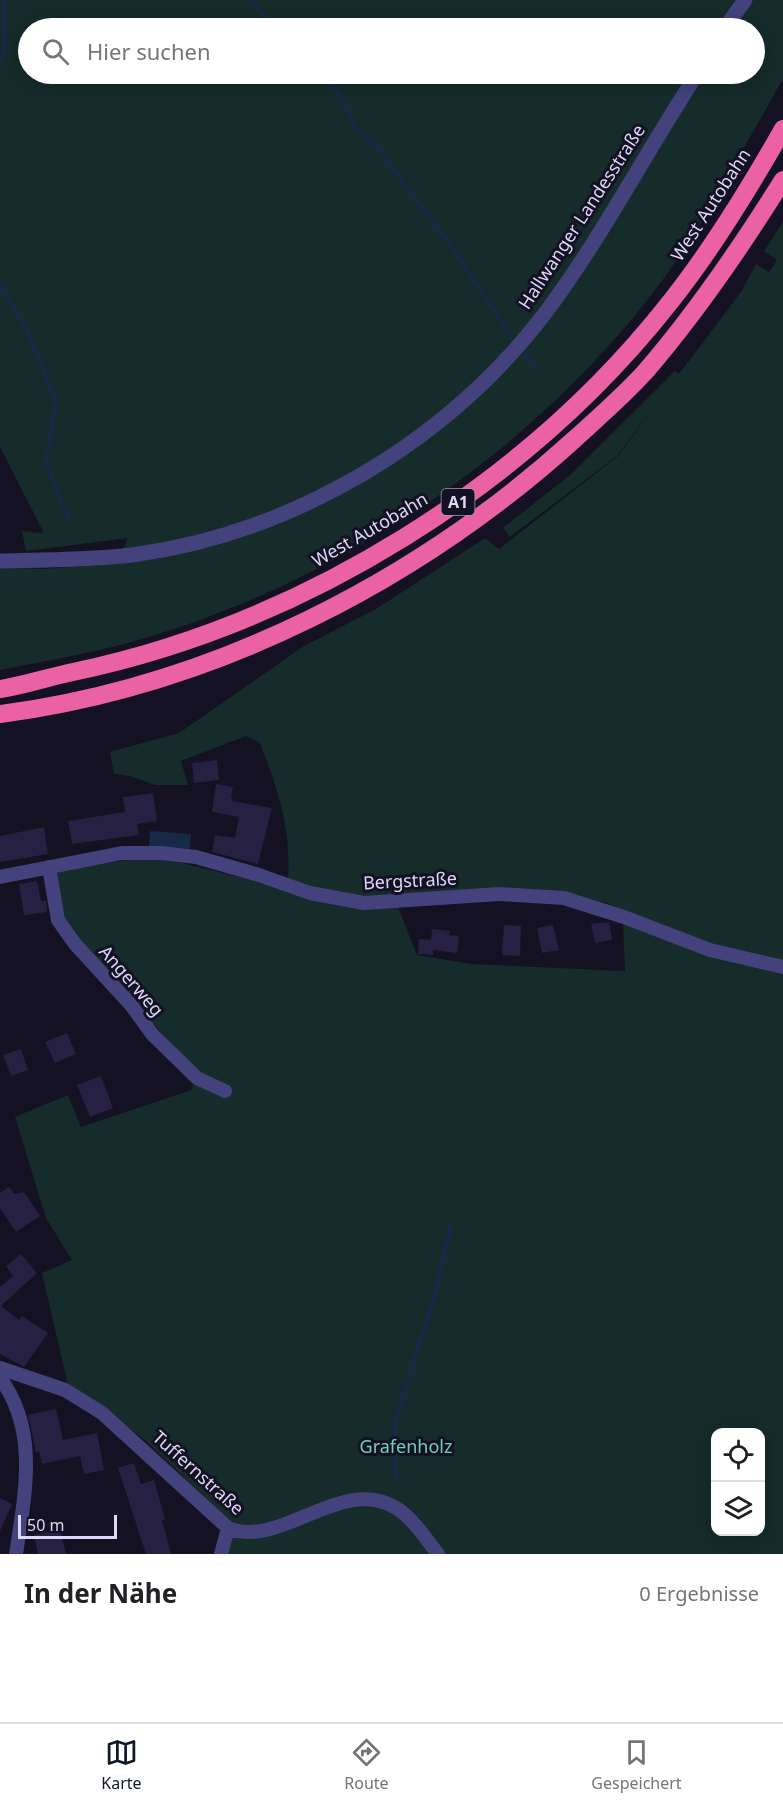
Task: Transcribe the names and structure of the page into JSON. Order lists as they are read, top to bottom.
{
  "streets": {
    "highway": ["West Autobahn", "A1"],
    "street": [
      "Hallwanger Landesstraße",
      "Bergstraße",
      "Angerweg",
      "Tuffernstraße"
    ]
  },
  "crossings": [
    ["Bergstraße", "Angerweg"]
  ],
  "parks": ["Grafenholz"],
  "scale_bar": "50 m",
  "page": {
    "search": "Hier suchen",
    "scale": "50 m",
    "heading": ["In der Nähe", "0 Ergebnisse"],
    "nav": ["Karte", "Route", "Gespeichert"]
  }
}
